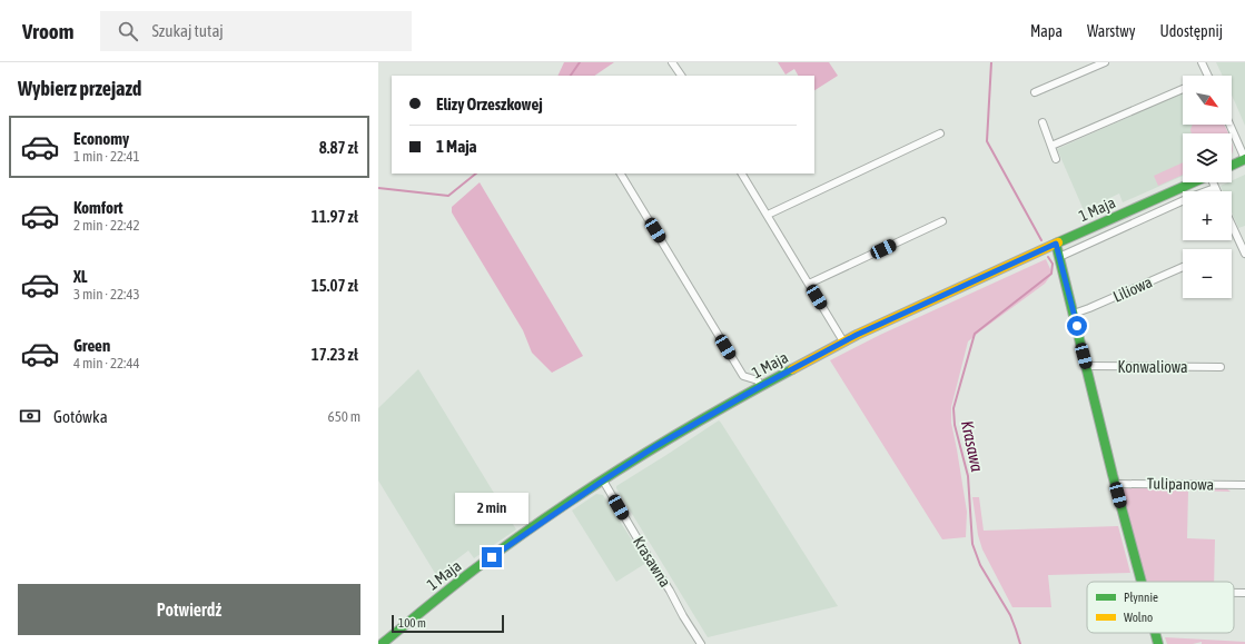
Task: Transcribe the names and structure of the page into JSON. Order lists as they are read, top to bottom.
{
  "streets": {
    "main road": ["1 Maja"],
    "street": [
      "Liliowa",
      "Konwaliowa",
      "Tulipanowa",
      "Krasawna"
    ]
  },
  "crossings": [
    ["1 Maja", "Krasawna"]
  ],
  "water": ["Krasawa"],
  "legend": ["Płynnie", "Wolno"],
  "scale_bar": "100 m",
  "north": "bottom right",
  "page": {
    "header": "Vroom",
    "search": "Szukaj tutaj",
    "nav": ["Mapa", "Warstwy", "Udostępnij"],
    "heading": "Wybierz przejazd",
    "map_buttons": ["+", "−"],
    "banner": ["Elizy Orzeszkowej", "1 Maja"],
    "list": [
      {
        "name": "Economy",
        "note": "1 min · 22:41",
        "value": "8.87 zł"
      },
      {
        "name": "Komfort",
        "note": "2 min · 22:42",
        "value": "11.97 zł"
      },
      {
        "name": "XL",
        "note": "3 min · 22:43",
        "value": "15.07 zł"
      },
      {
        "name": "Green",
        "note": "4 min · 22:44",
        "value": "17.23 zł"
      }
    ],
    "pay": ["Gotówka", "650 m"],
    "bubble": "2 min",
    "buttons": "Potwierdź",
    "scale": "100 m"
  }
}
